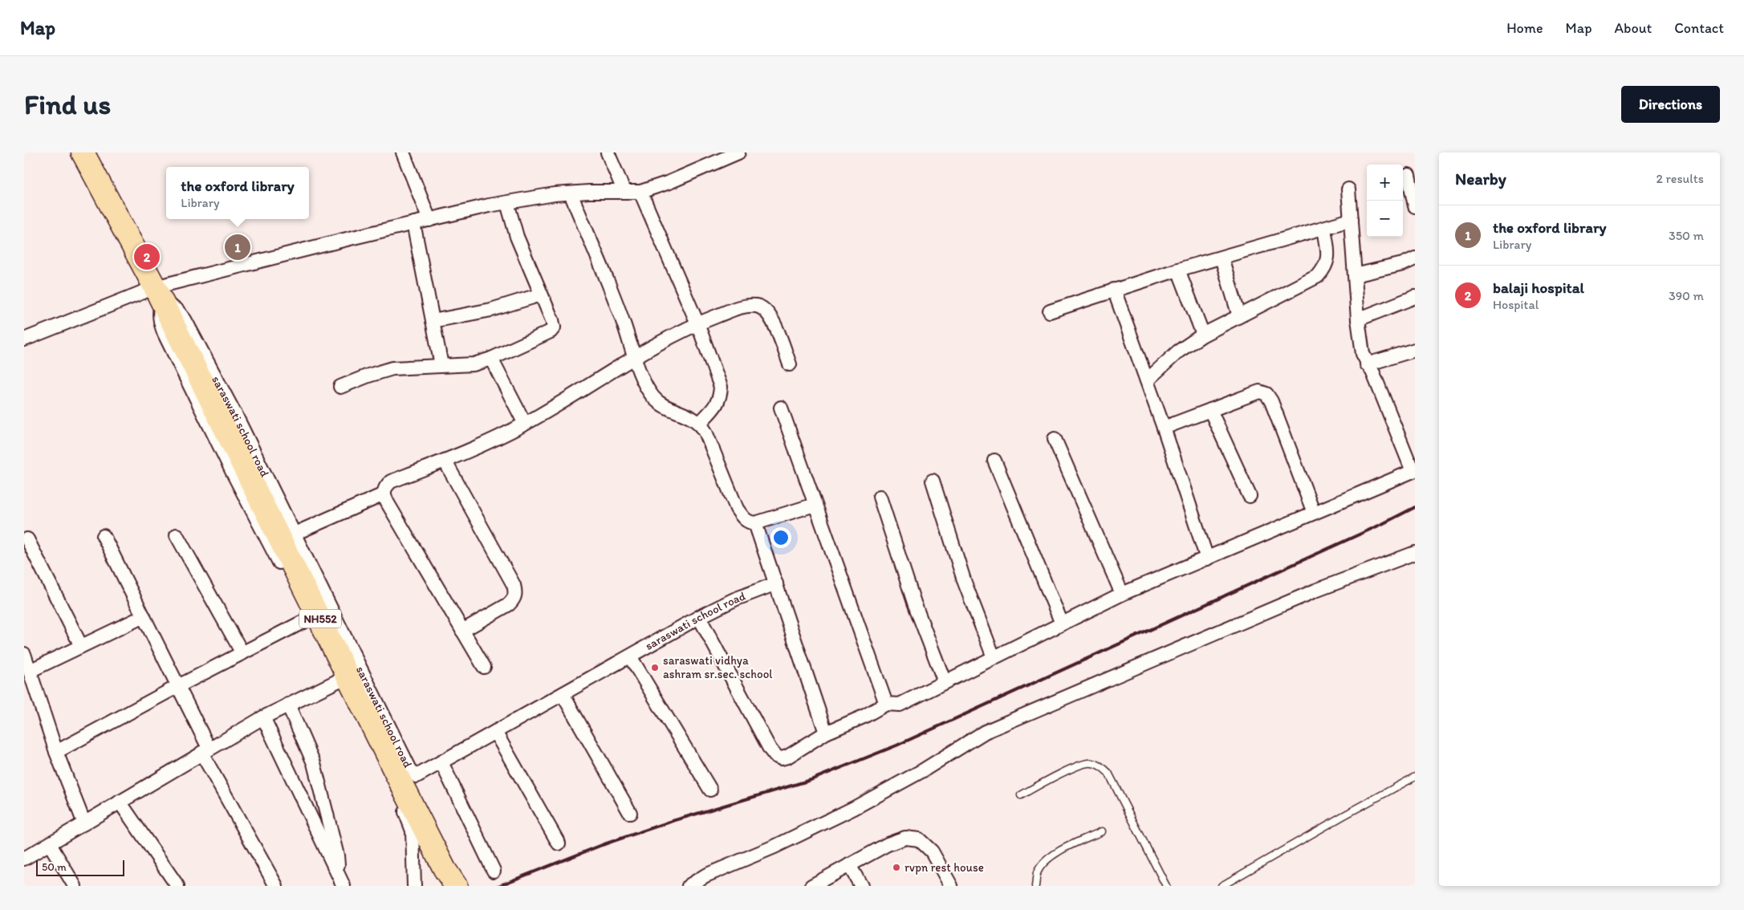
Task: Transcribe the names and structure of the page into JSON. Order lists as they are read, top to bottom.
{
  "streets": {
    "highway": ["NH552"],
    "street": ["saraswati school road"]
  },
  "crossings": [
    ["saraswati school road", "NH552"]
  ],
  "places": ["saraswati vidhya ashram sr.sec. school", "rvpn rest house"],
  "scale_bar": "50 m",
  "page": {
    "header": "Map",
    "nav": [
      "Home",
      "Map",
      "About",
      "Contact"
    ],
    "buttons": "Directions",
    "title": "Find us",
    "heading": ["Nearby", "2 results"],
    "map_buttons": ["+", "−"],
    "popup": ["the oxford library", "Library"],
    "list": [
      {
        "mark": "1",
        "name": "the oxford library",
        "note": "Library",
        "value": "350 m"
      },
      {
        "mark": "2",
        "name": "balaji hospital",
        "note": "Hospital",
        "value": "390 m"
      }
    ],
    "pins": ["1", "2"],
    "scale": "50 m"
  }
}
